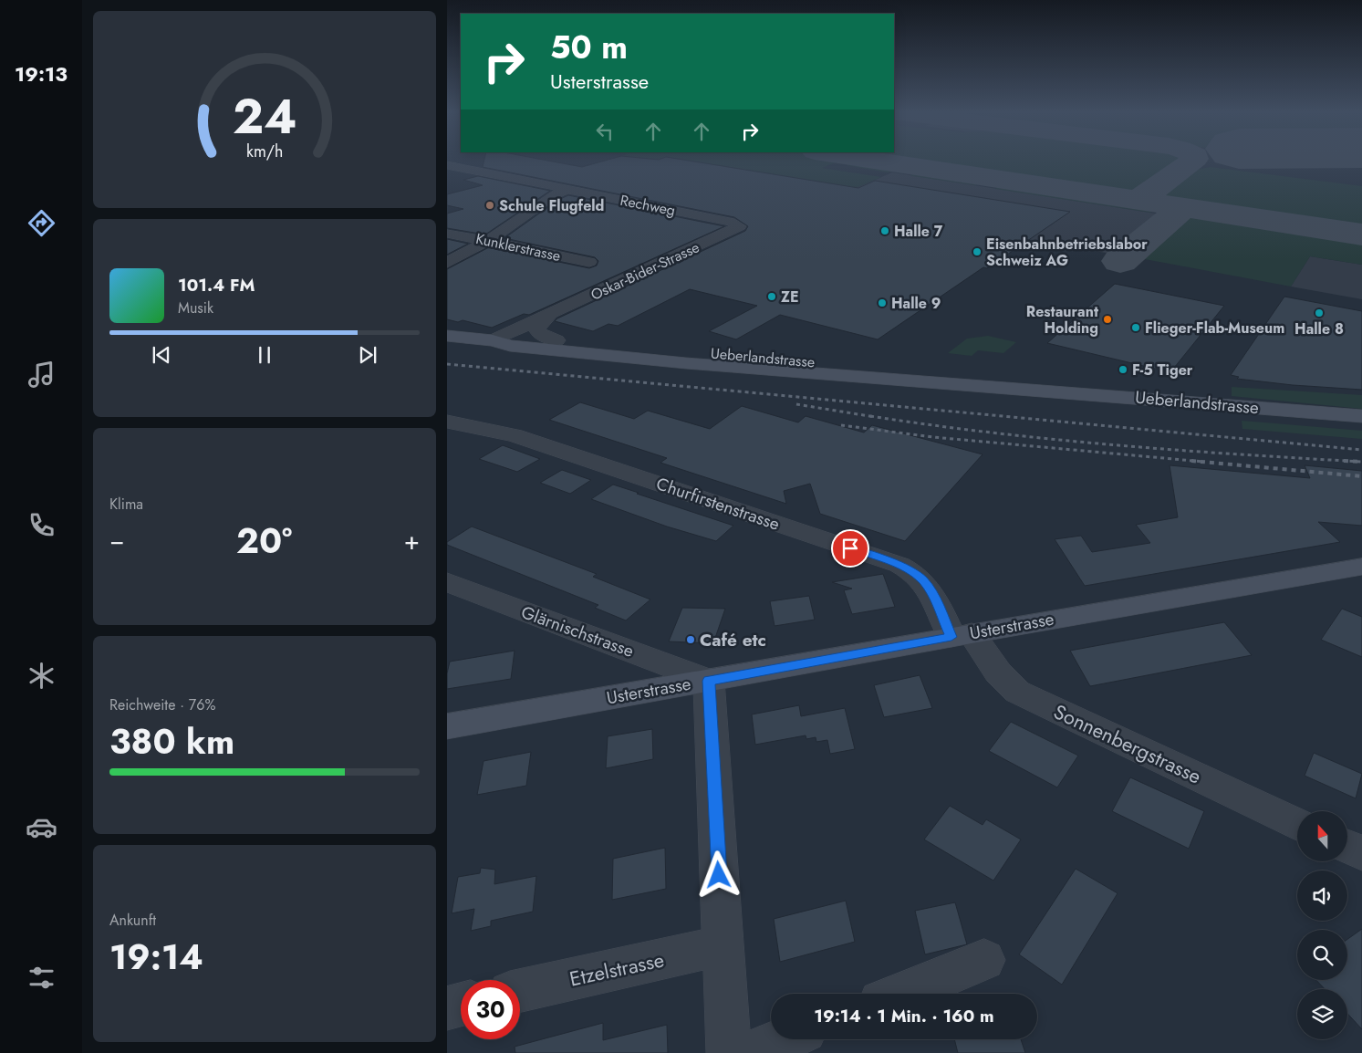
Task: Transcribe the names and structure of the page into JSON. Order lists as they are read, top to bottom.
{
  "streets": {
    "main road": ["Ueberlandstrasse", "Usterstrasse"],
    "street": [
      "Rechweg",
      "Kunklerstrasse",
      "Oskar-Bider-Strasse",
      "Churfirstenstrasse",
      "Glärnischstrasse",
      "Sonnenbergstrasse",
      "Etzelstrasse"
    ]
  },
  "crossings": [
    ["Rechweg", "Oskar-Bider-Strasse"],
    ["Oskar-Bider-Strasse", "Ueberlandstrasse"],
    ["Churfirstenstrasse", "Usterstrasse"],
    ["Churfirstenstrasse", "Sonnenbergstrasse"],
    ["Usterstrasse", "Glärnischstrasse"],
    ["Usterstrasse", "Sonnenbergstrasse"]
  ],
  "places": [
    "Schule Flugfeld",
    "Halle 7",
    "Eisenbahnbetriebslabor Schweiz AG",
    "ZE",
    "Halle 9",
    "Halle 8",
    "Restaurant Holding",
    "Flieger-Flab-Museum",
    "F-5 Tiger",
    "Café etc"
  ],
  "north": "top",
  "page": {
    "tabs": "19:13",
    "turn": ["50 m", "Usterstrasse"],
    "song": ["101.4 FM", "Musik"],
    "tile": [
      "Klima",
      ["Reichweite · 76%", "380 km"],
      ["Ankunft", "19:14"]
    ],
    "heat": ["−", "20°", "+"],
    "limit": "30",
    "trip": "19:14 · 1 Min. · 160 m",
    "gauge": ["24", "km/h"]
  }
}
